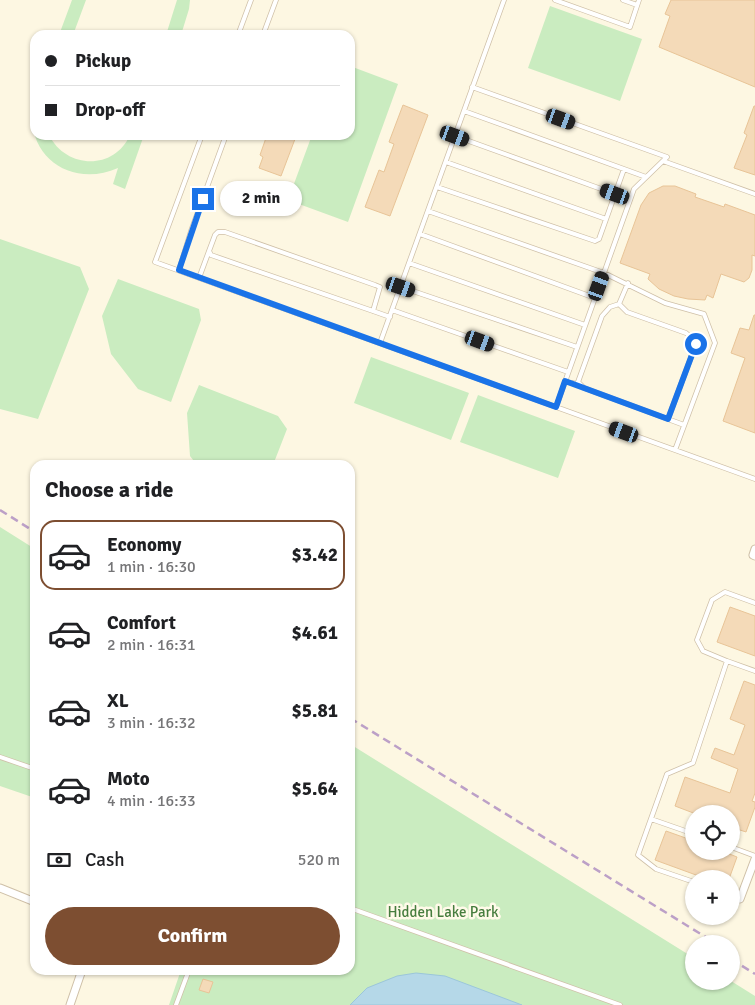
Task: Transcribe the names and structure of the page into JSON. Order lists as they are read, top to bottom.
{
  "parks": ["Hidden Lake Park"],
  "page": {
    "banner": ["Pickup", "Drop-off"],
    "bubble": "2 min",
    "heading": "Choose a ride",
    "list": [
      {
        "name": "Economy",
        "note": "1 min · 16:30",
        "value": "$3.42"
      },
      {
        "name": "Comfort",
        "note": "2 min · 16:31",
        "value": "$4.61"
      },
      {
        "name": "XL",
        "note": "3 min · 16:32",
        "value": "$5.81"
      },
      {
        "name": "Moto",
        "note": "4 min · 16:33",
        "value": "$5.64"
      }
    ],
    "map_buttons": ["+", "−"],
    "pay": ["Cash", "520 m"],
    "buttons": "Confirm"
  }
}
